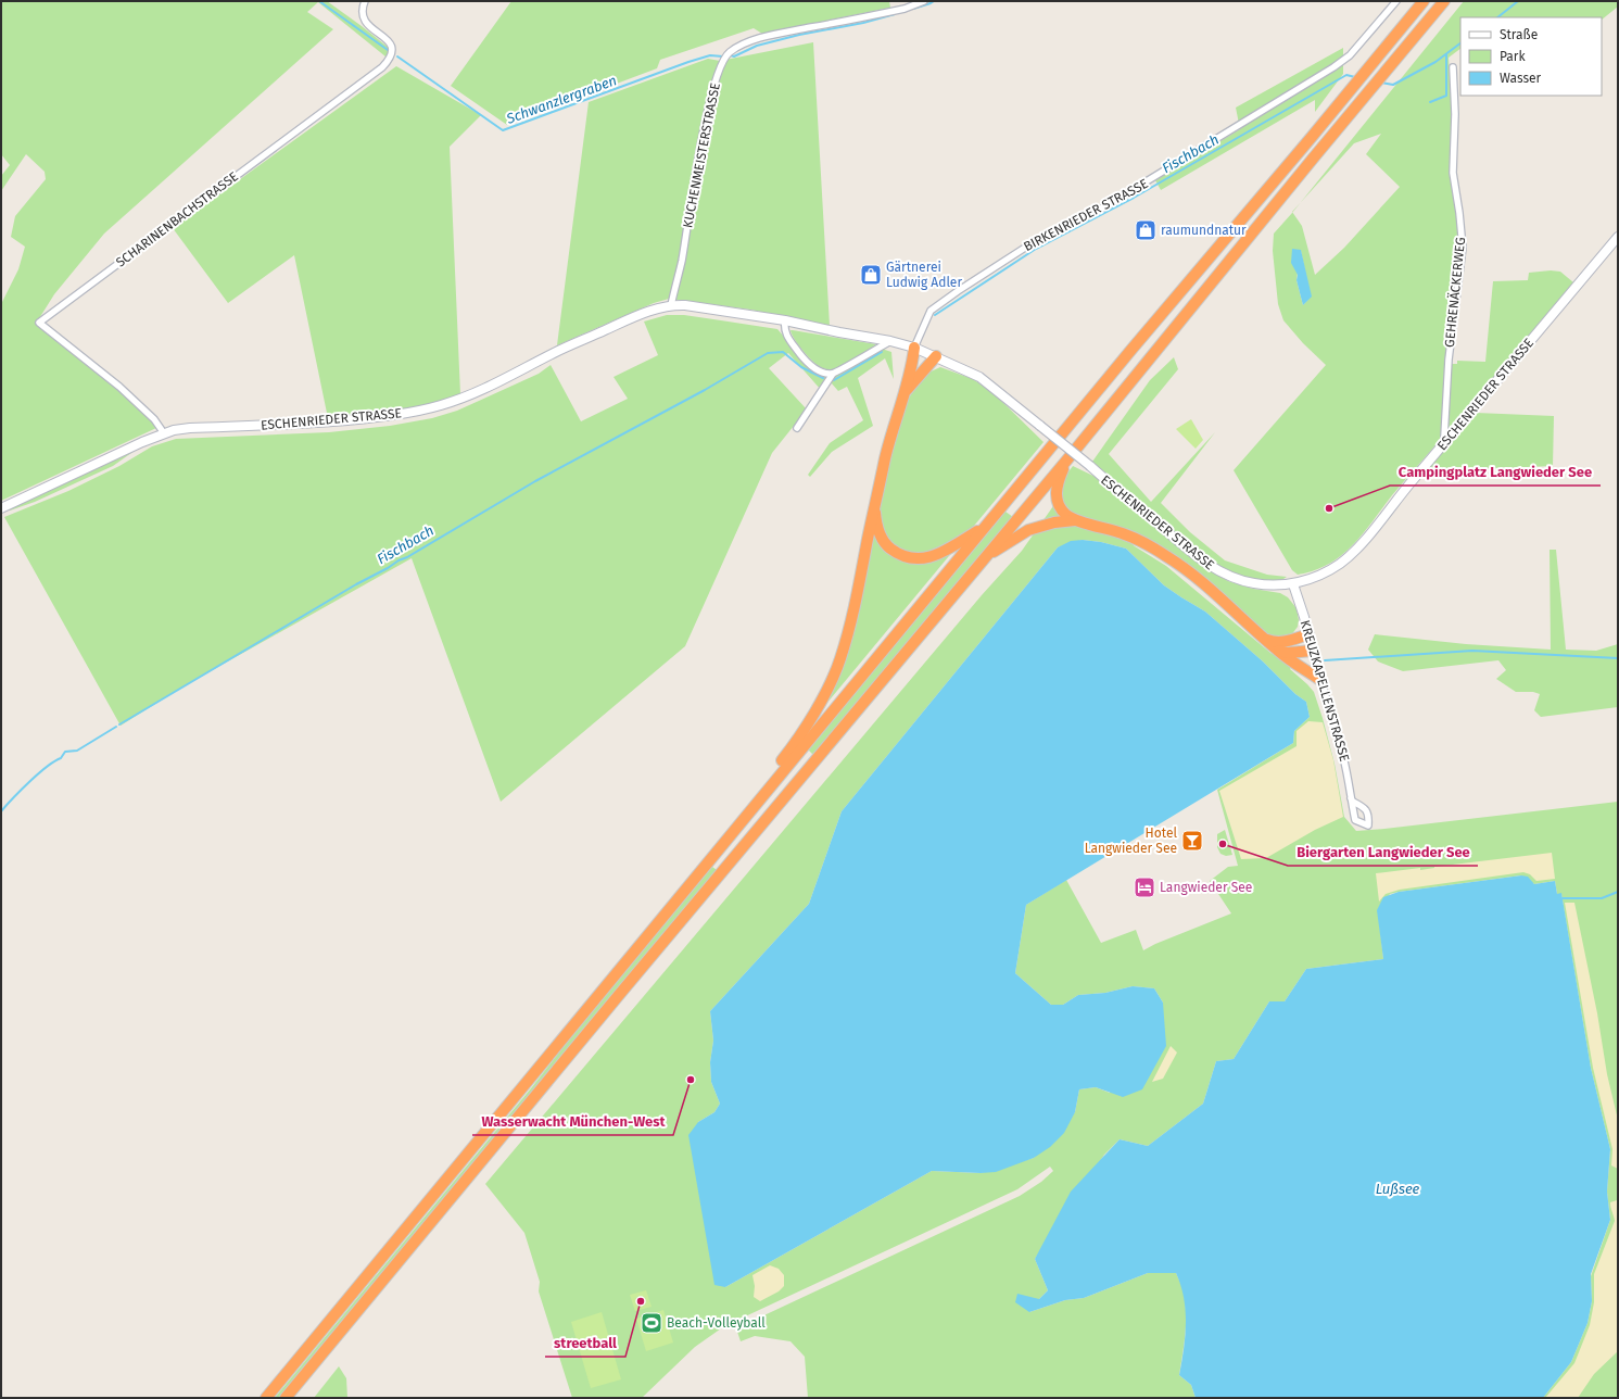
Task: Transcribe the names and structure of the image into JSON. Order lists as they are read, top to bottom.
{
  "streets": {
    "street": [
      "KUCHENMEISTERSTRASSE",
      "BIRKENRIEDER STRASSE",
      "SCHARINENBACHSTRASSE",
      "GEHRENÄCKERWEG",
      "ESCHENRIEDER STRASSE",
      "KREUZKAPELLENSTRASSE"
    ]
  },
  "crossings": [
    ["KUCHENMEISTERSTRASSE", "ESCHENRIEDER STRASSE"],
    ["BIRKENRIEDER STRASSE", "ESCHENRIEDER STRASSE"],
    ["SCHARINENBACHSTRASSE", "ESCHENRIEDER STRASSE"],
    ["GEHRENÄCKERWEG", "ESCHENRIEDER STRASSE"],
    ["ESCHENRIEDER STRASSE", "KREUZKAPELLENSTRASSE"]
  ],
  "water": ["Schwanzlergraben", "Fischbach", "Lußsee"],
  "places": {
    "shop": ["raumundnatur", "Gärtnerei Ludwig Adler"],
    "other": [
      "Campingplatz Langwieder See",
      "Biergarten Langwieder See",
      "Wasserwacht München-West",
      "streetball"
    ],
    "bar": ["Hotel Langwieder See"],
    "hotel": ["Langwieder See"],
    "sports": ["Beach-Volleyball"]
  },
  "legend": ["Straße", "Park", "Wasser"]
}
